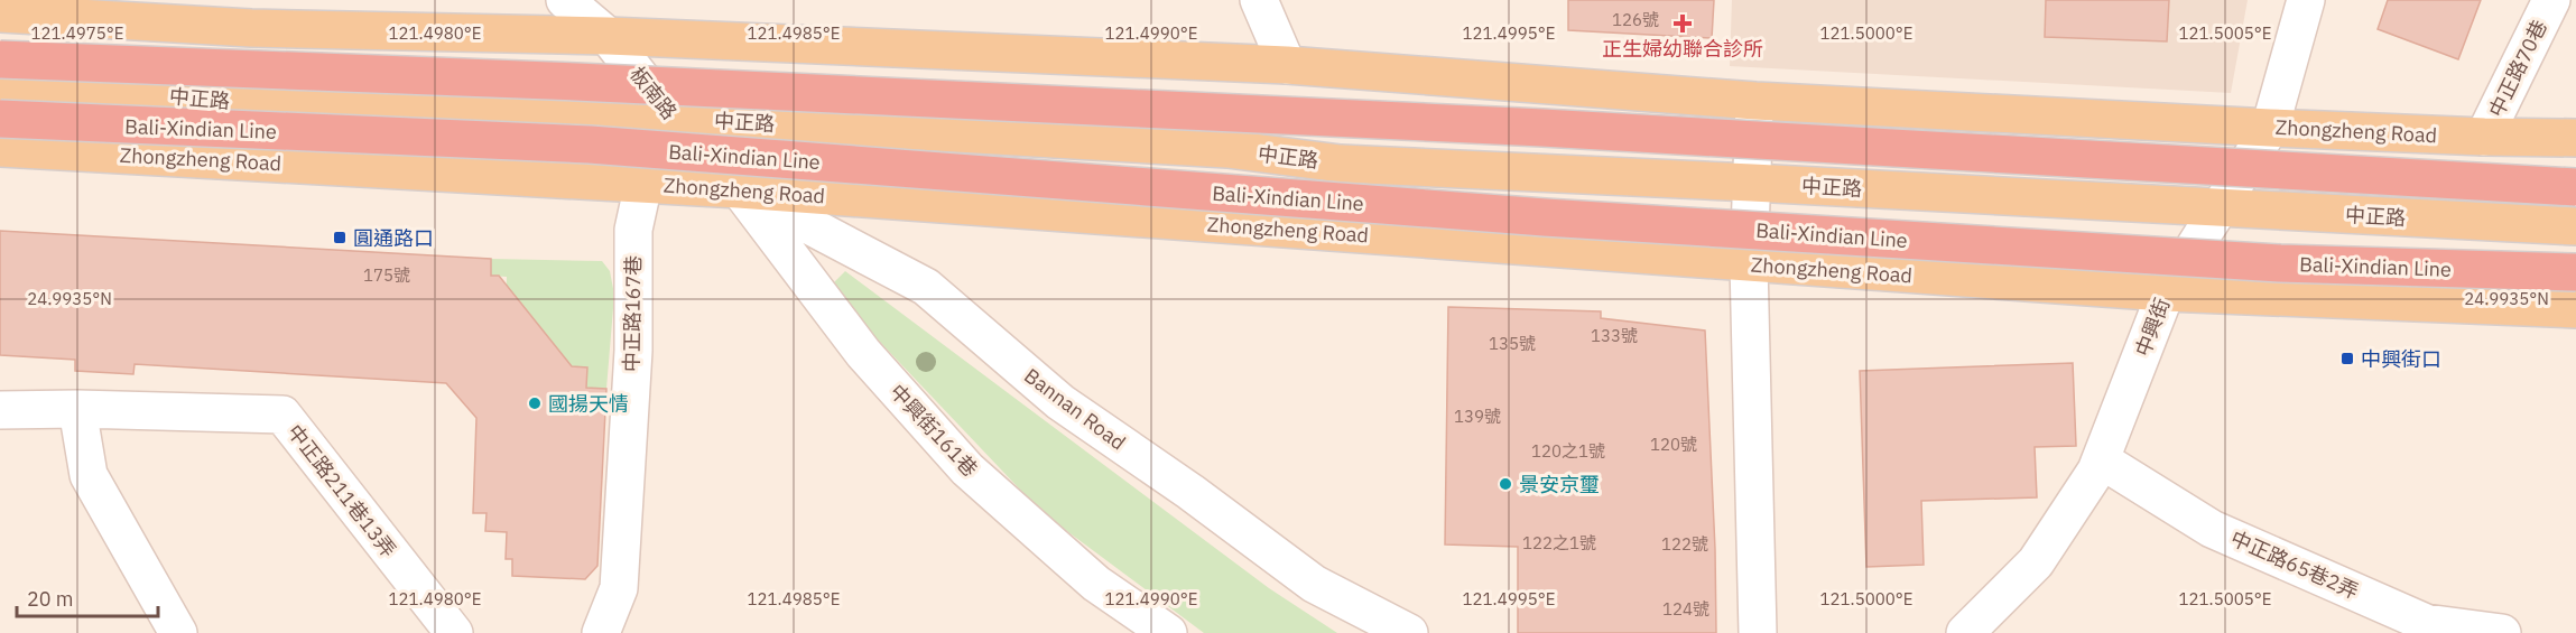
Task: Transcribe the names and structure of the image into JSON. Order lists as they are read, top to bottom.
{
  "streets": {
    "highway": ["Bali-Xindian Line"],
    "main road": ["中正路", "Zhongzheng Road"],
    "street": [
      "中正路70巷",
      "板南路",
      "中正路167巷",
      "中興街",
      "Bannan Road",
      "中興街161巷",
      "中正路211巷13弄",
      "中正路65巷2弄"
    ]
  },
  "crossings": [
    ["中正路70巷", "Zhongzheng Road"],
    ["板南路", "中正路"],
    ["板南路", "Zhongzheng Road"],
    ["板南路", "中正路167巷"],
    ["板南路", "Bannan Road"],
    ["板南路", "中興街161巷"],
    ["中正路", "中正路167巷"],
    ["中正路", "中興街"],
    ["Zhongzheng Road", "中正路167巷"],
    ["Zhongzheng Road", "中興街"],
    ["Zhongzheng Road", "Bannan Road"],
    ["Zhongzheng Road", "中興街161巷"],
    ["中興街", "中正路65巷2弄"],
    ["Bannan Road", "中興街161巷"]
  ],
  "places": {
    "health": ["正生婦幼聯合診所"],
    "transit": ["圓通路口", "中興街口"],
    "other": ["國揚天情", "景安京璽"]
  },
  "house_numbers": [
    "126號",
    "175號",
    "133號",
    "135號",
    "139號",
    "120號",
    "120之1號",
    "122之1號",
    "122號",
    "124號"
  ],
  "scale_bar": "20 m",
  "coordinates": [
    "121.4975°E",
    "121.4980°E",
    "121.4985°E",
    "121.4990°E",
    "121.4995°E",
    "121.5000°E",
    "121.5005°E",
    "24.9935°N"
  ]
}
